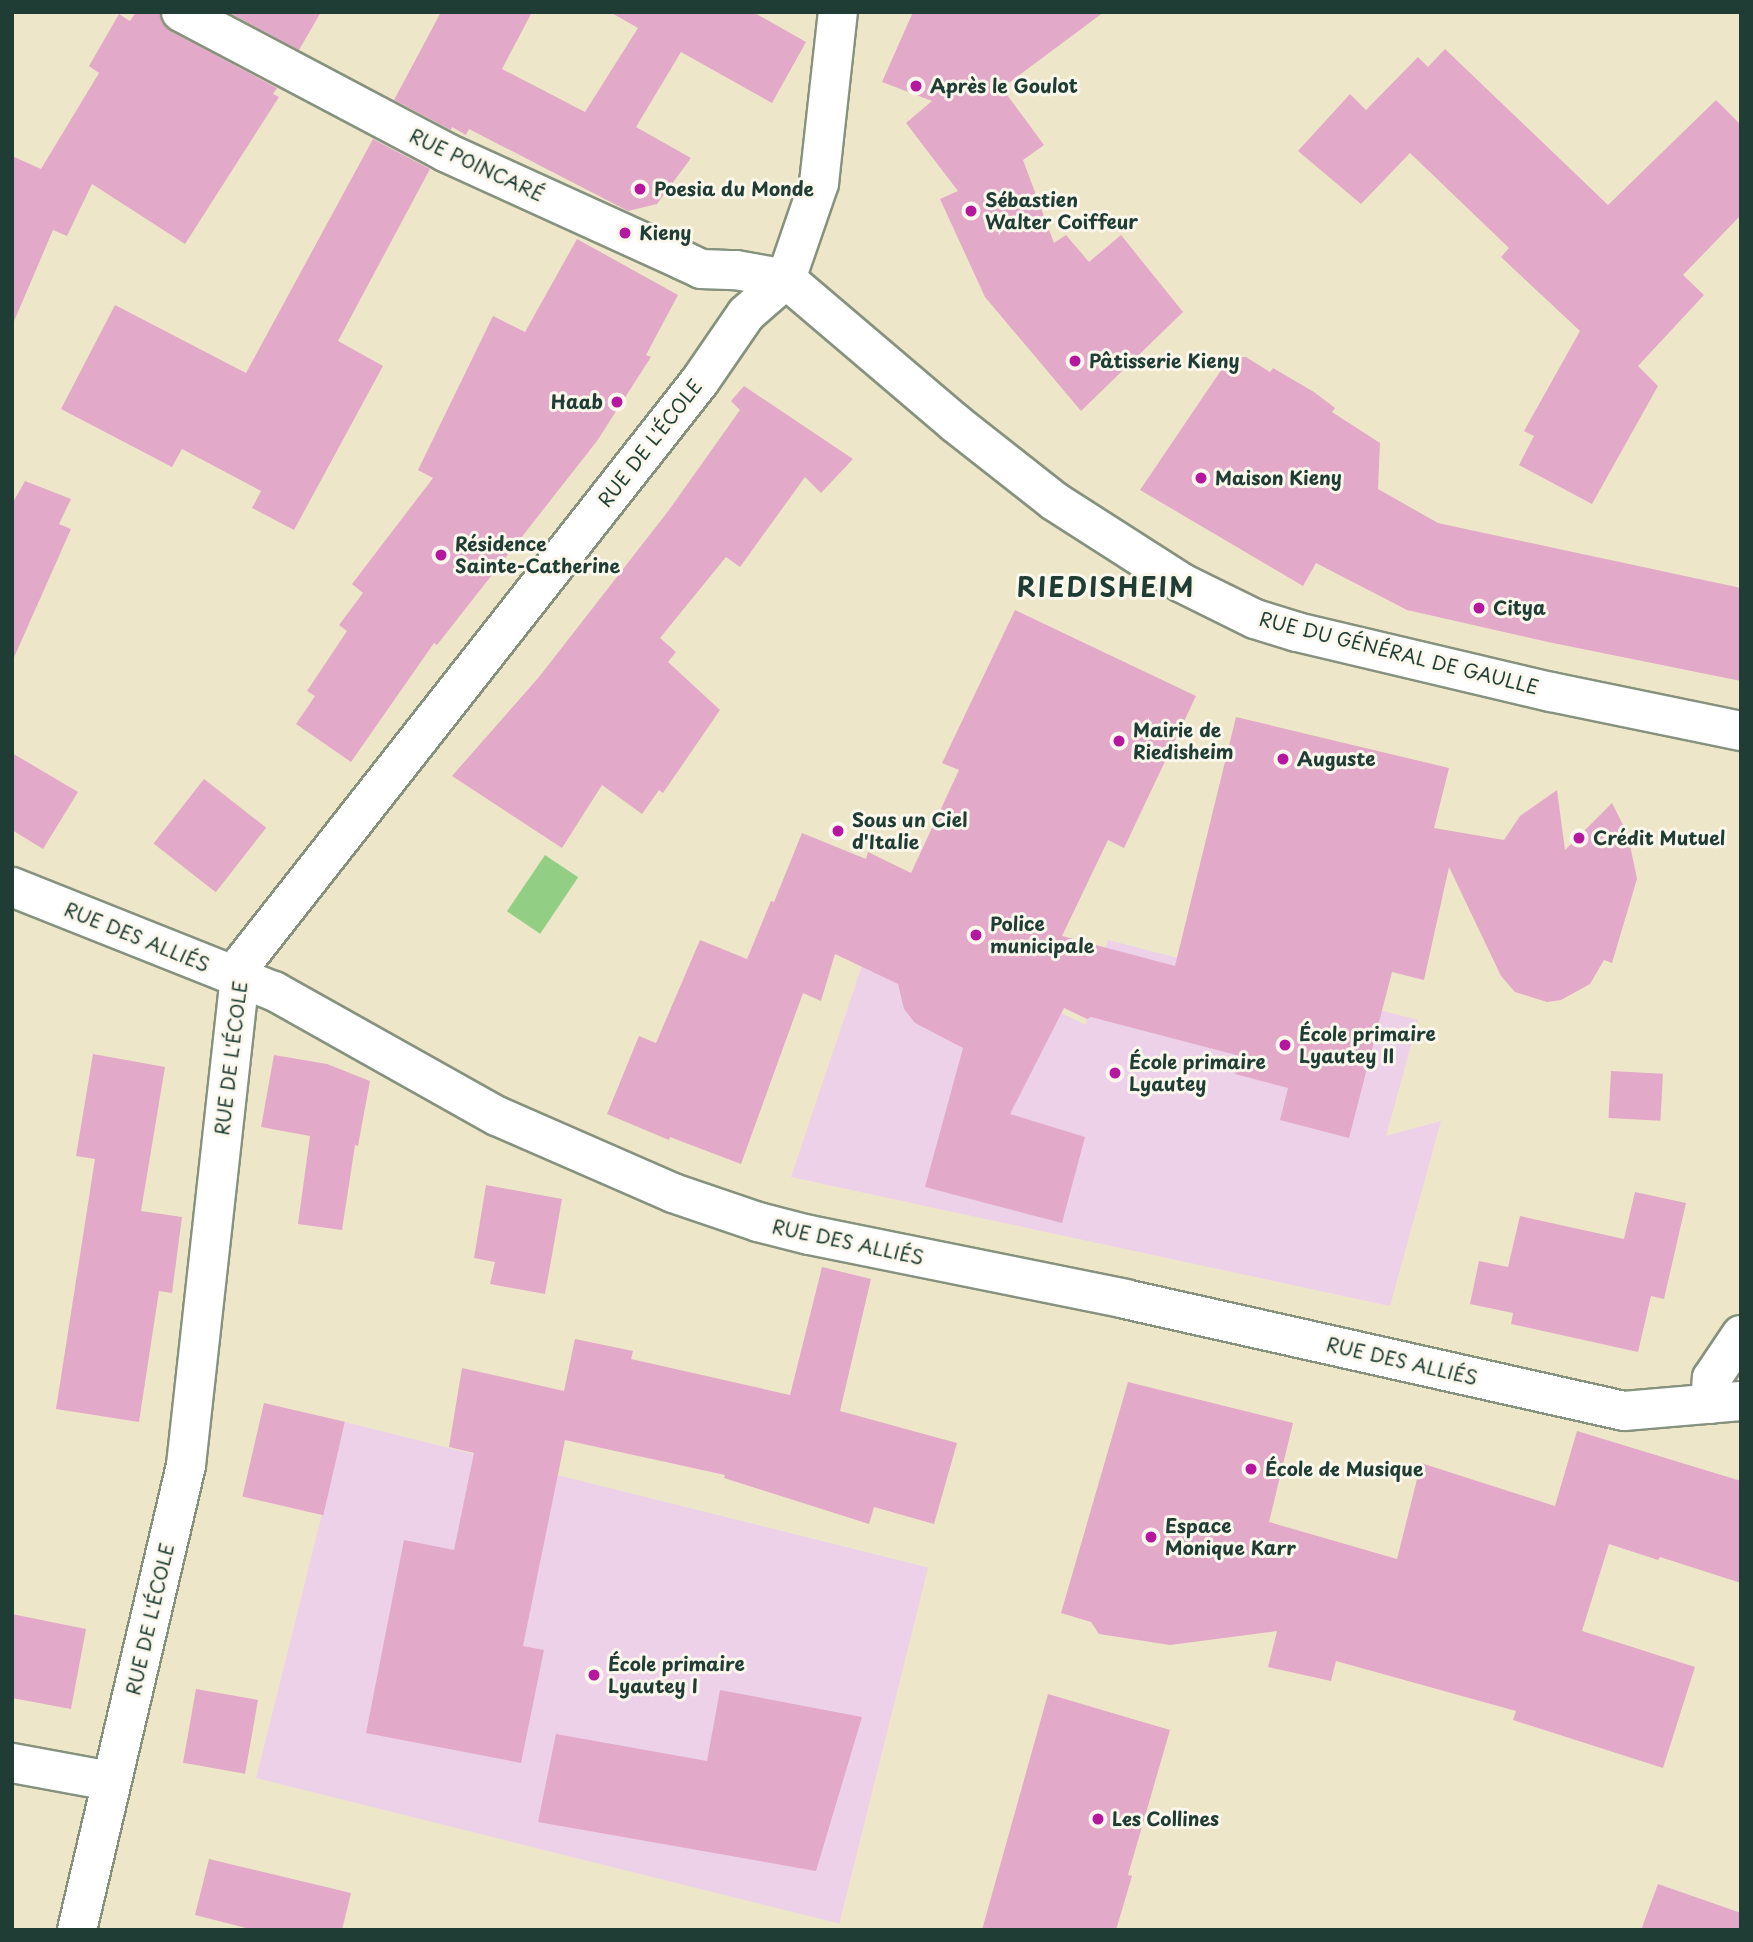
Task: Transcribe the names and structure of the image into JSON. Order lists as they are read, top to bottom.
{
  "streets": {
    "street": [
      "RUE POINCARÉ",
      "RUE DE L'ÉCOLE",
      "RUE DU GÉNÉRAL DE GAULLE",
      "RUE DES ALLIÉS"
    ]
  },
  "crossings": [
    ["RUE POINCARÉ", "RUE DE L'ÉCOLE"],
    ["RUE POINCARÉ", "RUE DU GÉNÉRAL DE GAULLE"],
    ["RUE DE L'ÉCOLE", "RUE DU GÉNÉRAL DE GAULLE"],
    ["RUE DE L'ÉCOLE", "RUE DES ALLIÉS"]
  ],
  "districts": ["RIEDISHEIM"],
  "places": [
    "Après le Goulot",
    "Poesia du Monde",
    "Sébastien Walter Coiffeur",
    "Kieny",
    "Pâtisserie Kieny",
    "Haab",
    "Maison Kieny",
    "Résidence Sainte-Catherine",
    "Citya",
    "Mairie de Riedisheim",
    "Auguste",
    "Sous un Ciel d'Italie",
    "Crédit Mutuel",
    "Police municipale",
    "École primaire Lyautey II",
    "École primaire Lyautey",
    "École de Musique",
    "Espace Monique Karr",
    "École primaire Lyautey I",
    "Les Collines"
  ]
}
